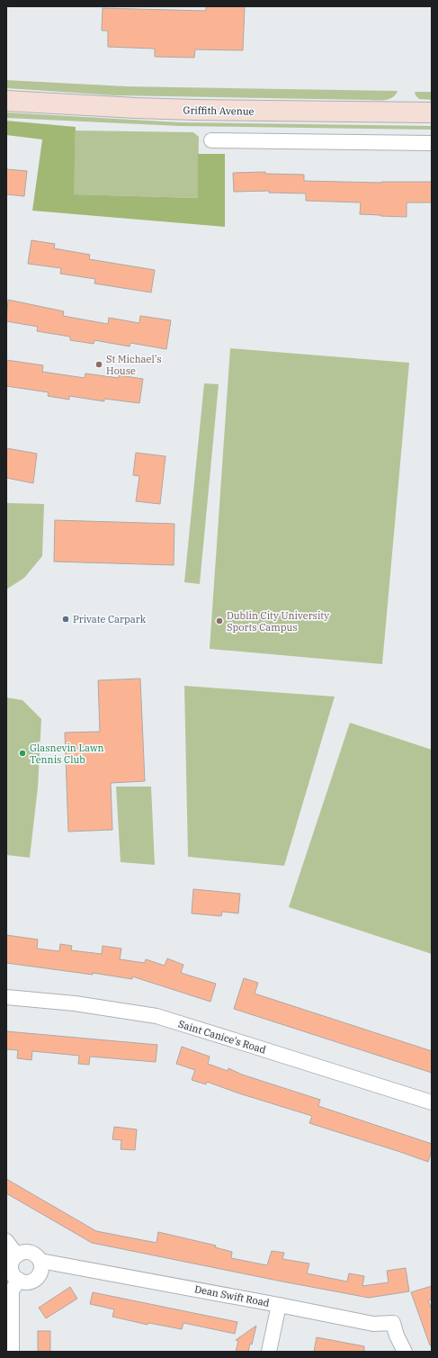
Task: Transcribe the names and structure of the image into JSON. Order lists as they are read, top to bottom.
{
  "streets": {
    "main road": ["Griffith Avenue"],
    "street": ["Saint Canice's Road", "Dean Swift Road"]
  },
  "places": [
    "St Michael's House",
    "Private Carpark",
    "Dublin City University Sports Campus",
    "Glasnevin Lawn Tennis Club"
  ]
}
